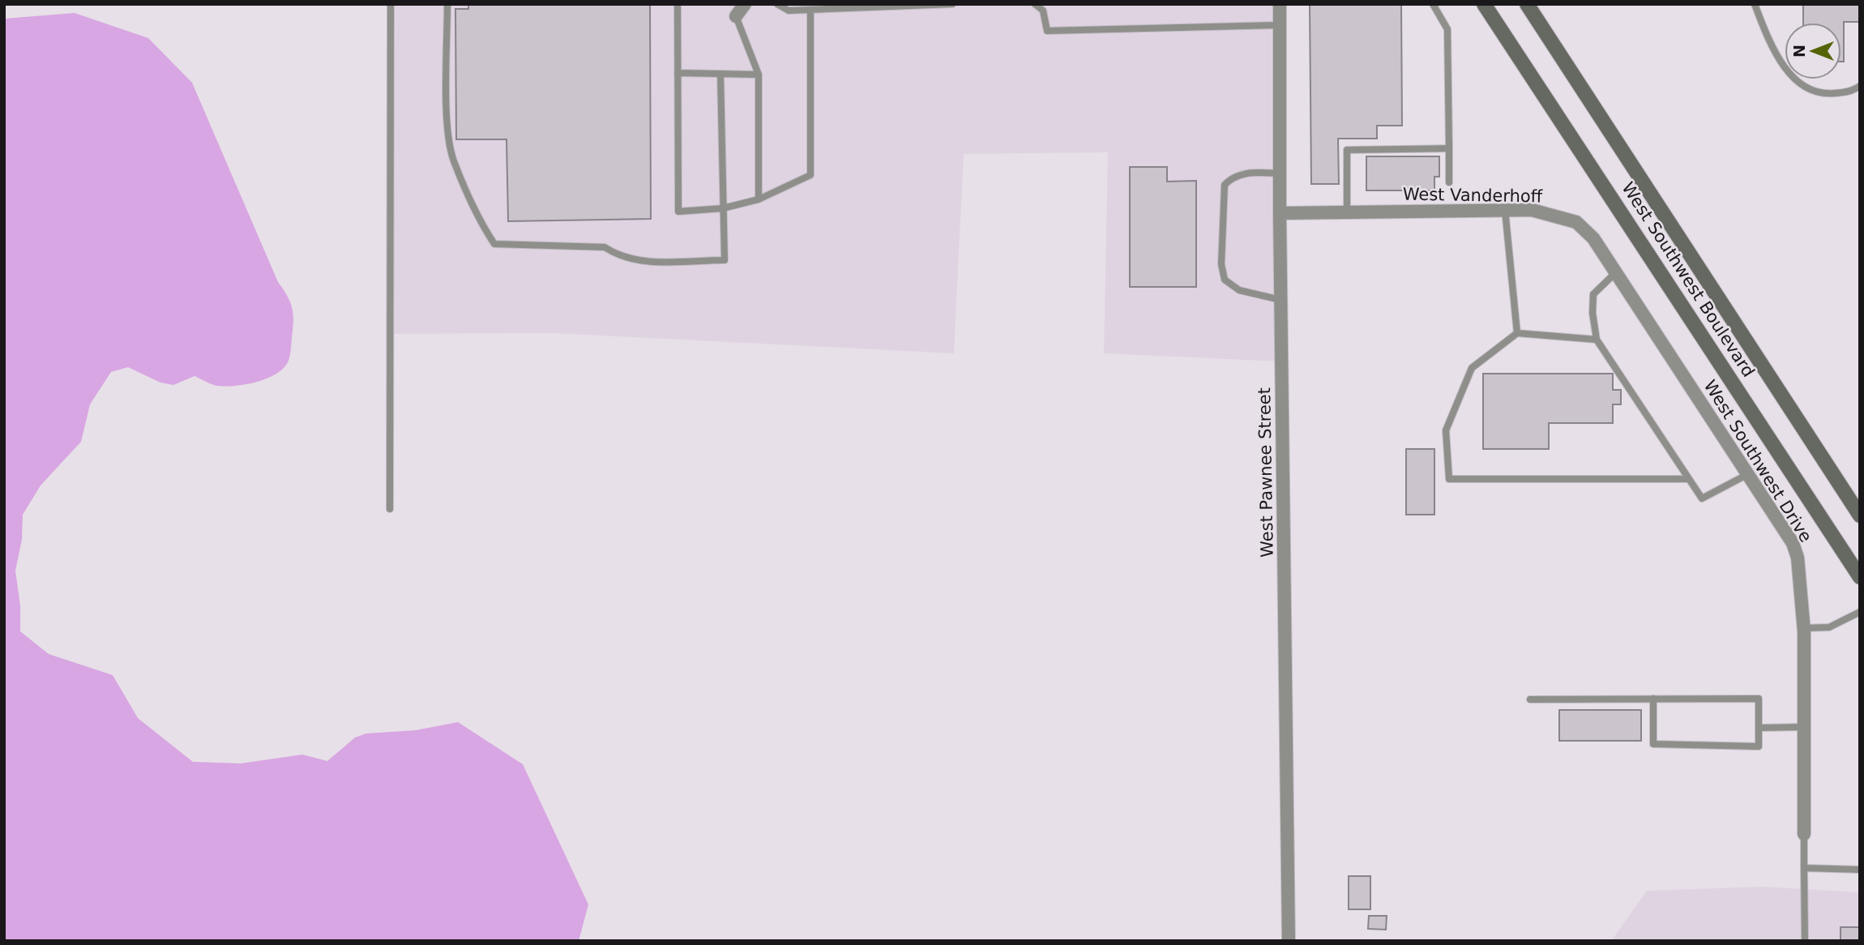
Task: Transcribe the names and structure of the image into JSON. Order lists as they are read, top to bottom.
{
  "streets": {
    "main road": ["West Southwest Boulevard"],
    "street": ["West Vanderhoff", "West Southwest Drive", "West Pawnee Street"]
  },
  "crossings": [
    ["West Vanderhoff", "West Southwest Drive"],
    ["West Vanderhoff", "West Pawnee Street"]
  ],
  "north": "left"
}
